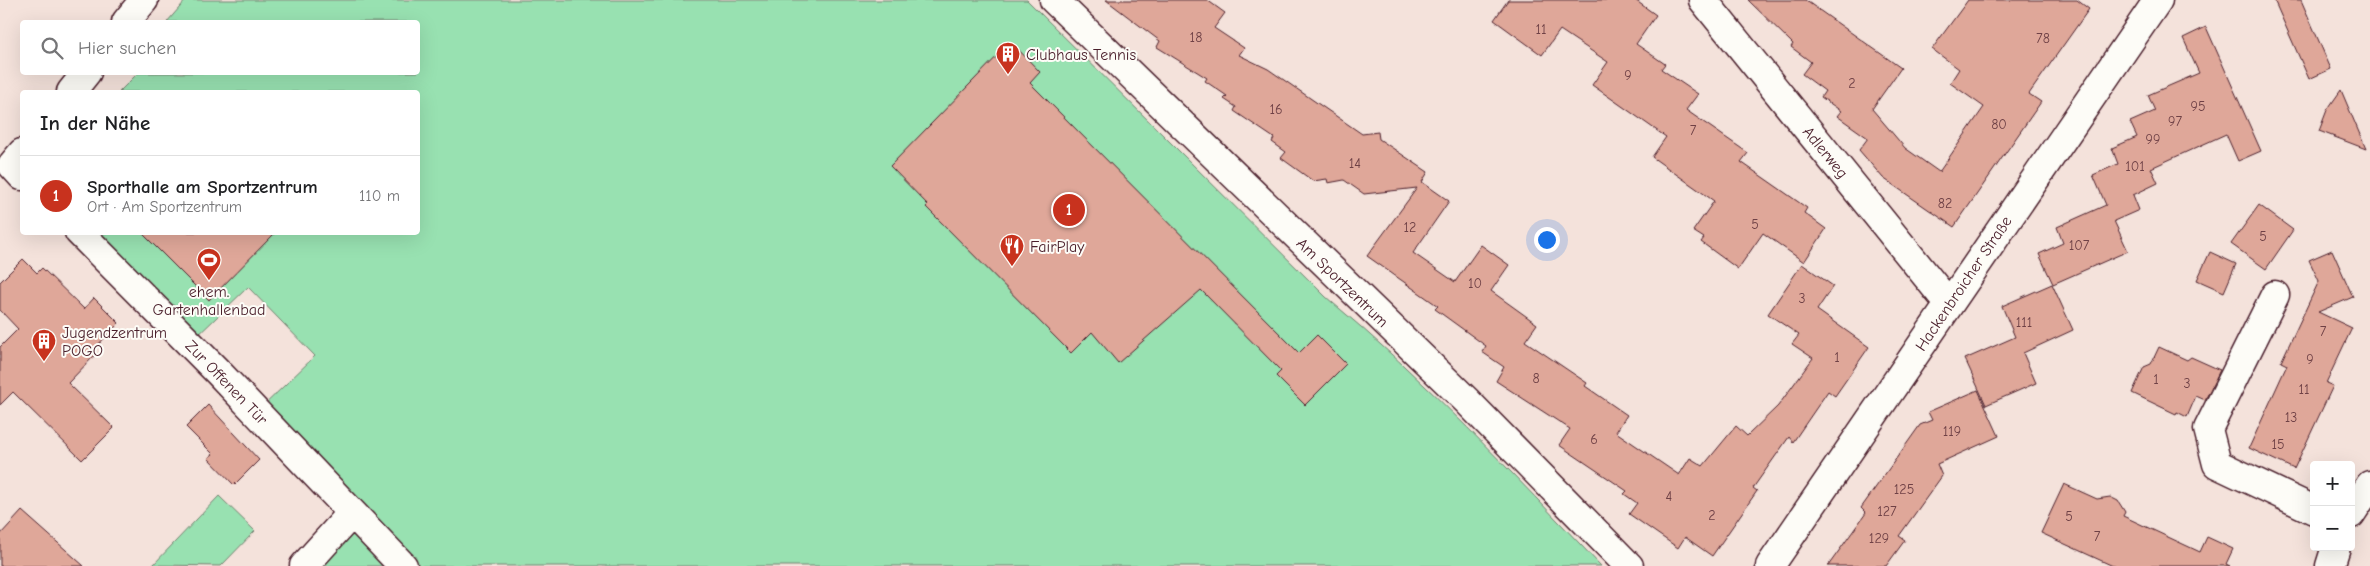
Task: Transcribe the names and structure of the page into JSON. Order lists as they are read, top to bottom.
{
  "streets": {
    "street": [
      "Adlerweg",
      "Am Sportzentrum",
      "Hackenbroicher Straße",
      "Zur Offenen Tür"
    ]
  },
  "crossings": [
    ["Adlerweg", "Hackenbroicher Straße"]
  ],
  "places": {
    "building": ["Clubhaus Tennis", "Jugendzentrum POGO"],
    "restaurant": ["FairPlay"],
    "sports": ["ehem. Gartenhallenbad"]
  },
  "house_numbers": [
    "11",
    "18",
    "78",
    "9",
    "2",
    "95",
    "16",
    "97",
    "80",
    "7",
    "99",
    "14",
    "101",
    "82",
    "5",
    "12",
    "5",
    "107",
    "10",
    "3",
    "111",
    "7",
    "1",
    "9",
    "8",
    "1",
    "3",
    "11",
    "13",
    "119",
    "6",
    "15",
    "125",
    "4",
    "127",
    "2",
    "5",
    "7",
    "129"
  ],
  "page": {
    "search": "Hier suchen",
    "heading": "In der Nähe",
    "list": [
      {
        "mark": "1",
        "name": "Sporthalle am Sportzentrum",
        "note": "Ort · Am Sportzentrum",
        "value": "110 m"
      }
    ],
    "pins": "1",
    "map_buttons": ["+", "−"]
  }
}
